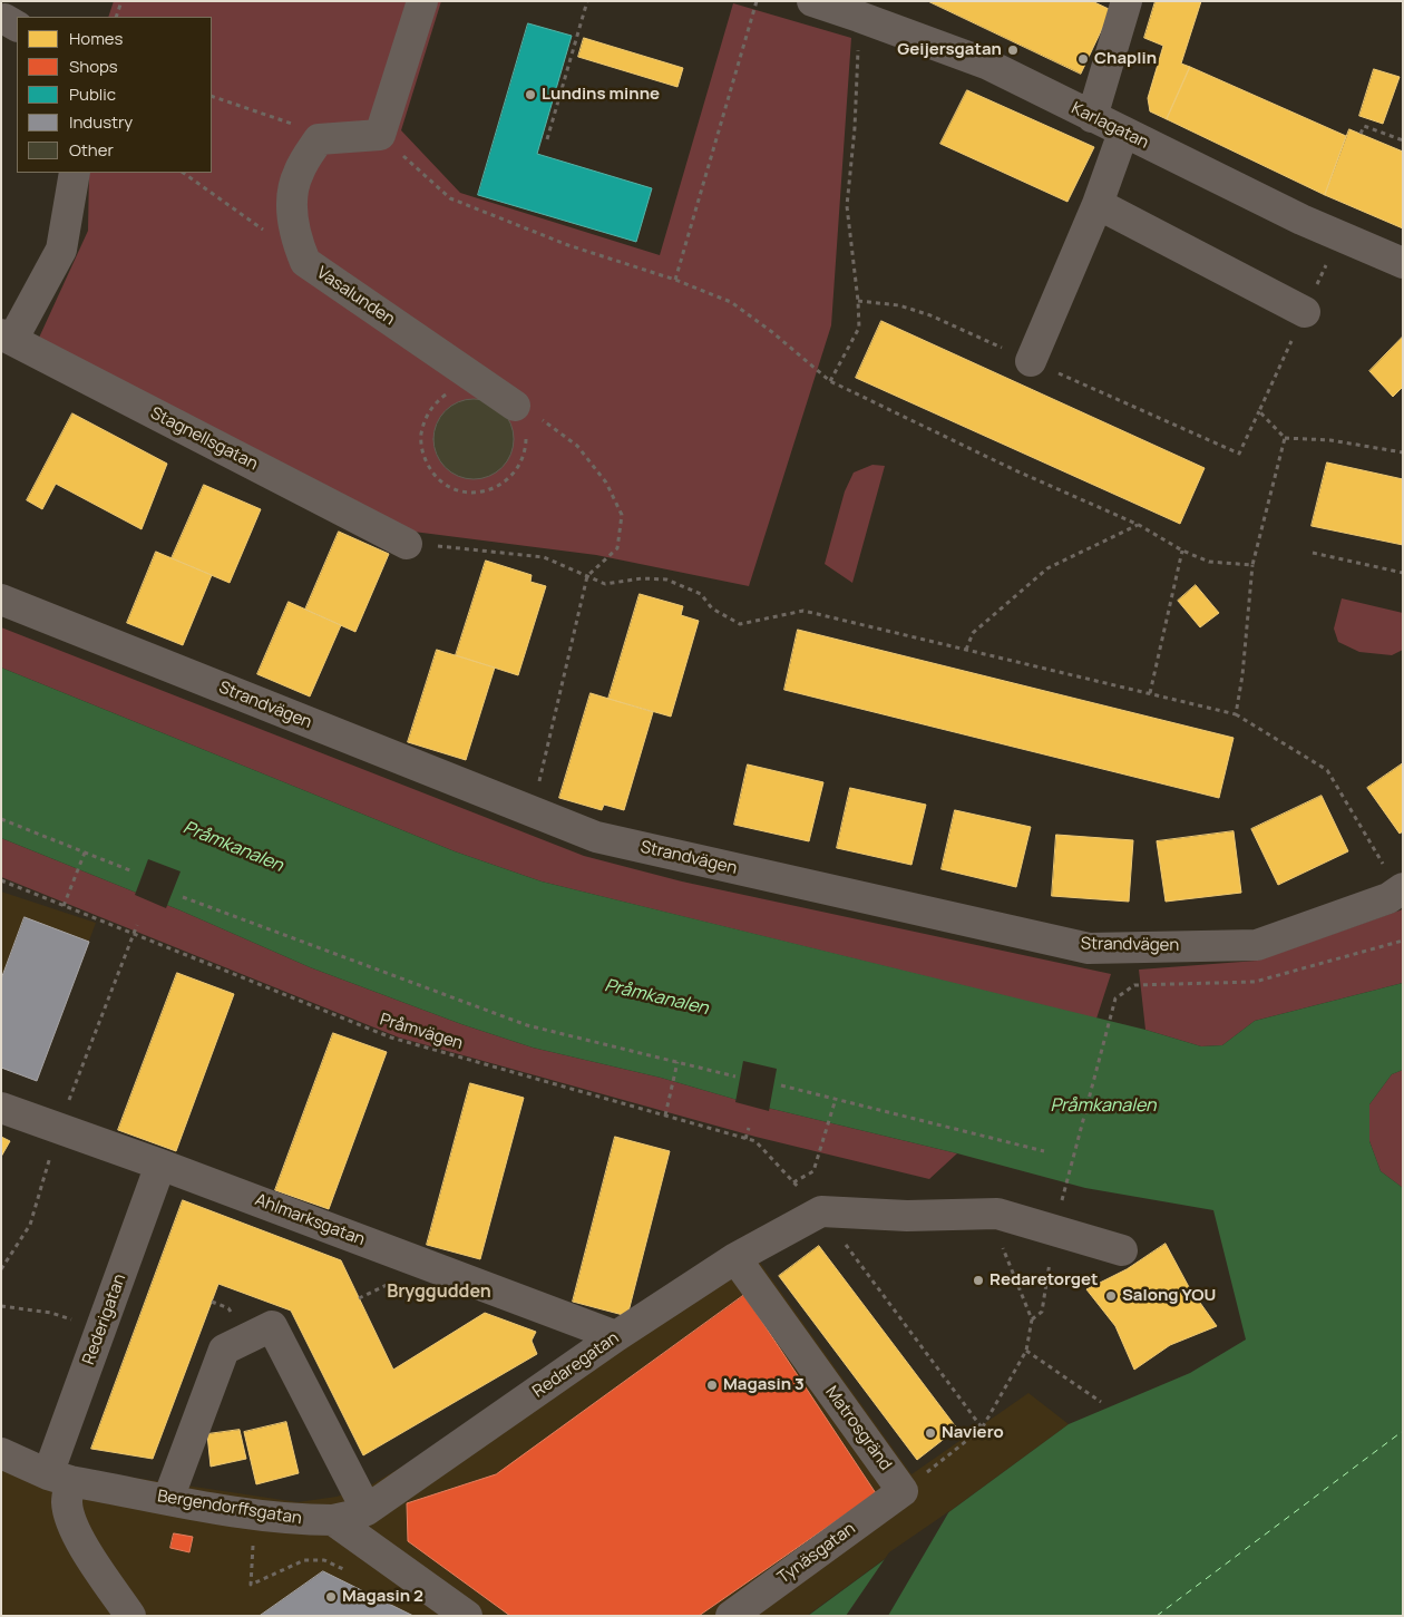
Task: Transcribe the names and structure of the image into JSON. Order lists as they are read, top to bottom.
{
  "streets": {
    "street": [
      "Karlagatan",
      "Vasalunden",
      "Stagnellsgatan",
      "Strandvägen",
      "Ahlmarksgatan",
      "Rederigatan",
      "Redaregatan",
      "Matrosgränd",
      "Bergendorffsgatan",
      "Tynäsgatan"
    ],
    "path": ["Pråmvägen"]
  },
  "crossings": [
    ["Pråmvägen", "Redaregatan"],
    ["Ahlmarksgatan", "Rederigatan"],
    ["Ahlmarksgatan", "Redaregatan"],
    ["Rederigatan", "Bergendorffsgatan"],
    ["Redaregatan", "Matrosgränd"],
    ["Redaregatan", "Bergendorffsgatan"],
    ["Matrosgränd", "Tynäsgatan"]
  ],
  "districts": ["Bryggudden"],
  "water": ["Pråmkanalen"],
  "places": [
    "Geijersgatan",
    "Chaplin",
    "Lundins minne",
    "Redaretorget",
    "Salong YOU",
    "Magasin 3",
    "Naviero",
    "Magasin 2"
  ],
  "legend": [
    "Homes",
    "Shops",
    "Public",
    "Industry",
    "Other"
  ]
}
